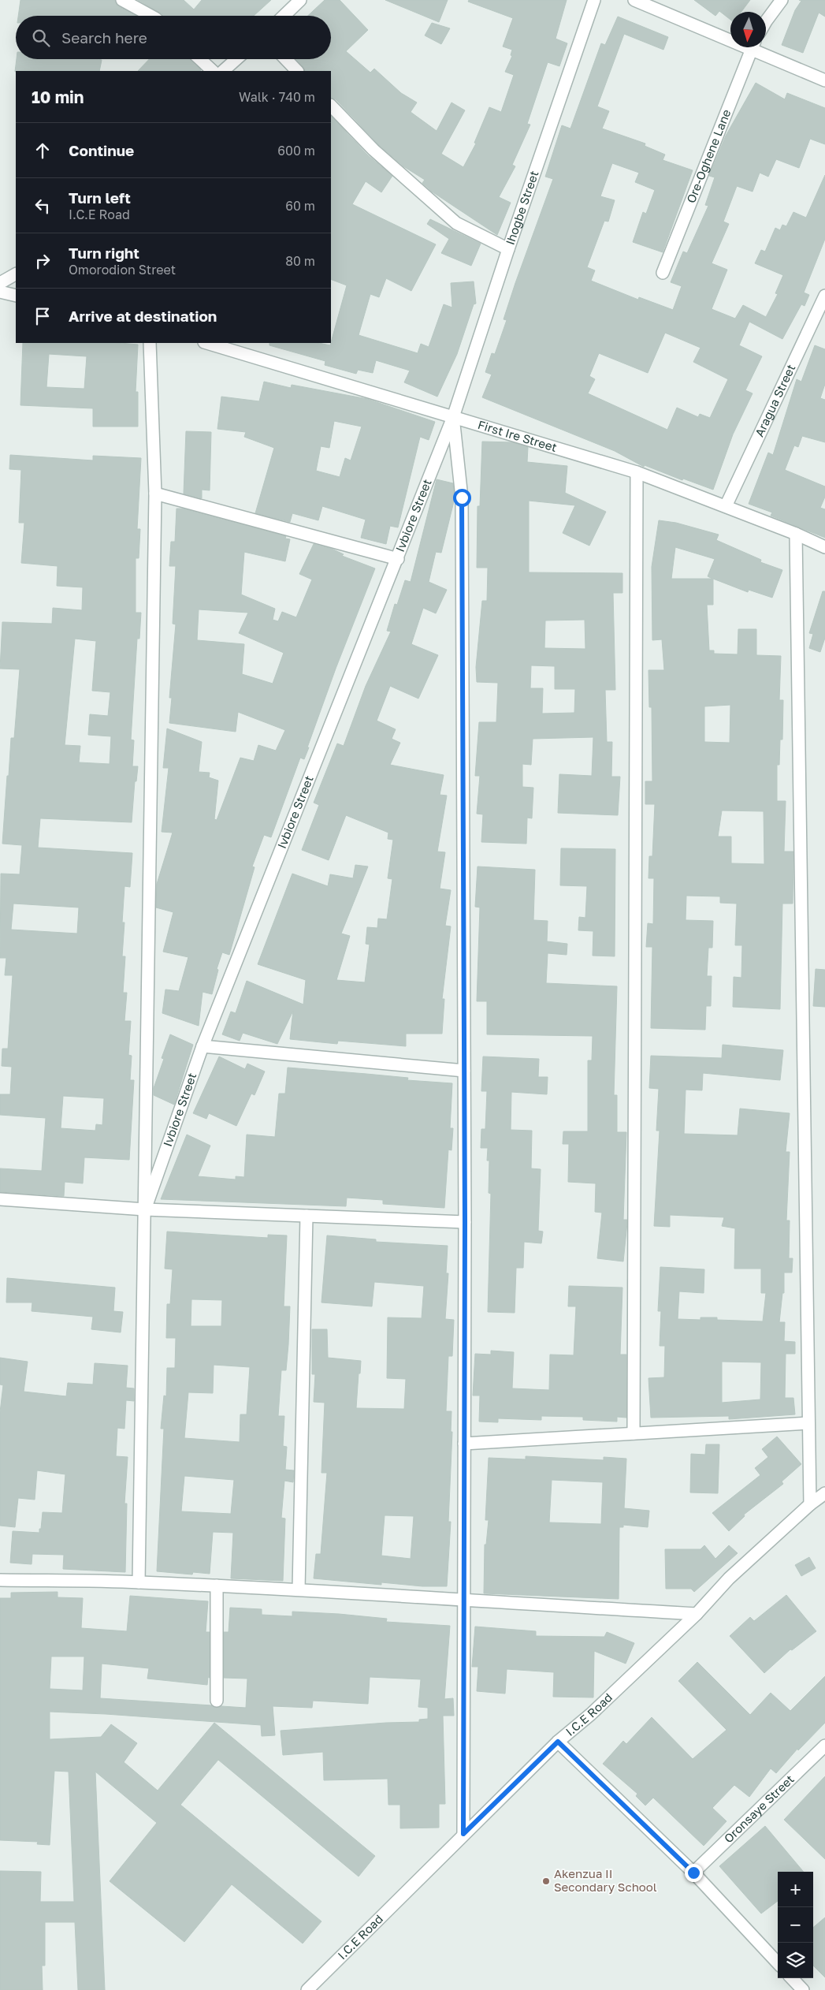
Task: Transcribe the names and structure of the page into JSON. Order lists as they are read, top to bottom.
{
  "streets": {
    "street": [
      "Ore-Oghene Lane",
      "Ihogbe Street",
      "Aragua Street",
      "First Ire Street",
      "Ivbiore Street",
      "I.C.E Road",
      "Oronsaye Street"
    ]
  },
  "crossings": [
    ["Ihogbe Street", "First Ire Street"],
    ["Ihogbe Street", "Ivbiore Street"],
    ["Aragua Street", "First Ire Street"],
    ["First Ire Street", "Ivbiore Street"]
  ],
  "places": ["Akenzua II Secondary School"],
  "north": "bottom",
  "page": {
    "search": "Search here",
    "heading": ["10 min", "Walk · 740 m"],
    "list": [
      ["Continue", "600 m"],
      ["Turn left", "I.C.E Road", "60 m"],
      ["Turn right", "Omorodion Street", "80 m"],
      "Arrive at destination"
    ],
    "map_buttons": ["+", "−"]
  }
}
